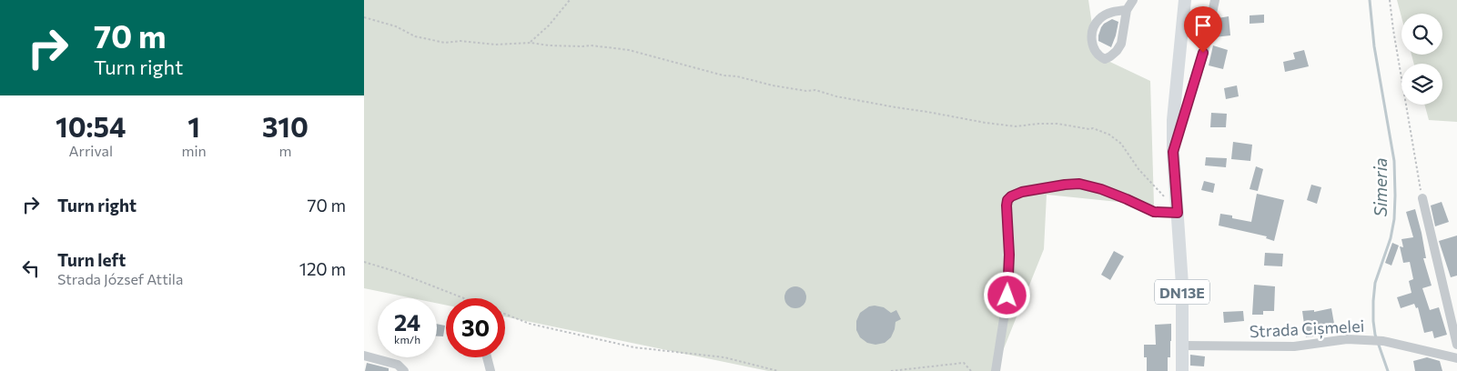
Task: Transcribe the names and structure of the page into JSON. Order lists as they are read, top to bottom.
{
  "streets": {
    "main road": ["DN13E"],
    "street": ["Strada Cișmelei"]
  },
  "crossings": [
    ["DN13E", "Strada Cișmelei"]
  ],
  "water": ["Simeria"],
  "page": {
    "turn": ["70 m", "Turn right"],
    "eta": [
      "10:54",
      "Arrival",
      "1",
      "min",
      "310",
      "m"
    ],
    "list": [
      {
        "name": "Turn right",
        "value": "70 m"
      },
      {
        "name": "Turn left",
        "note": "Strada József Attila",
        "value": "120 m"
      }
    ],
    "speed": "24 km/h",
    "limit": "30"
  }
}
